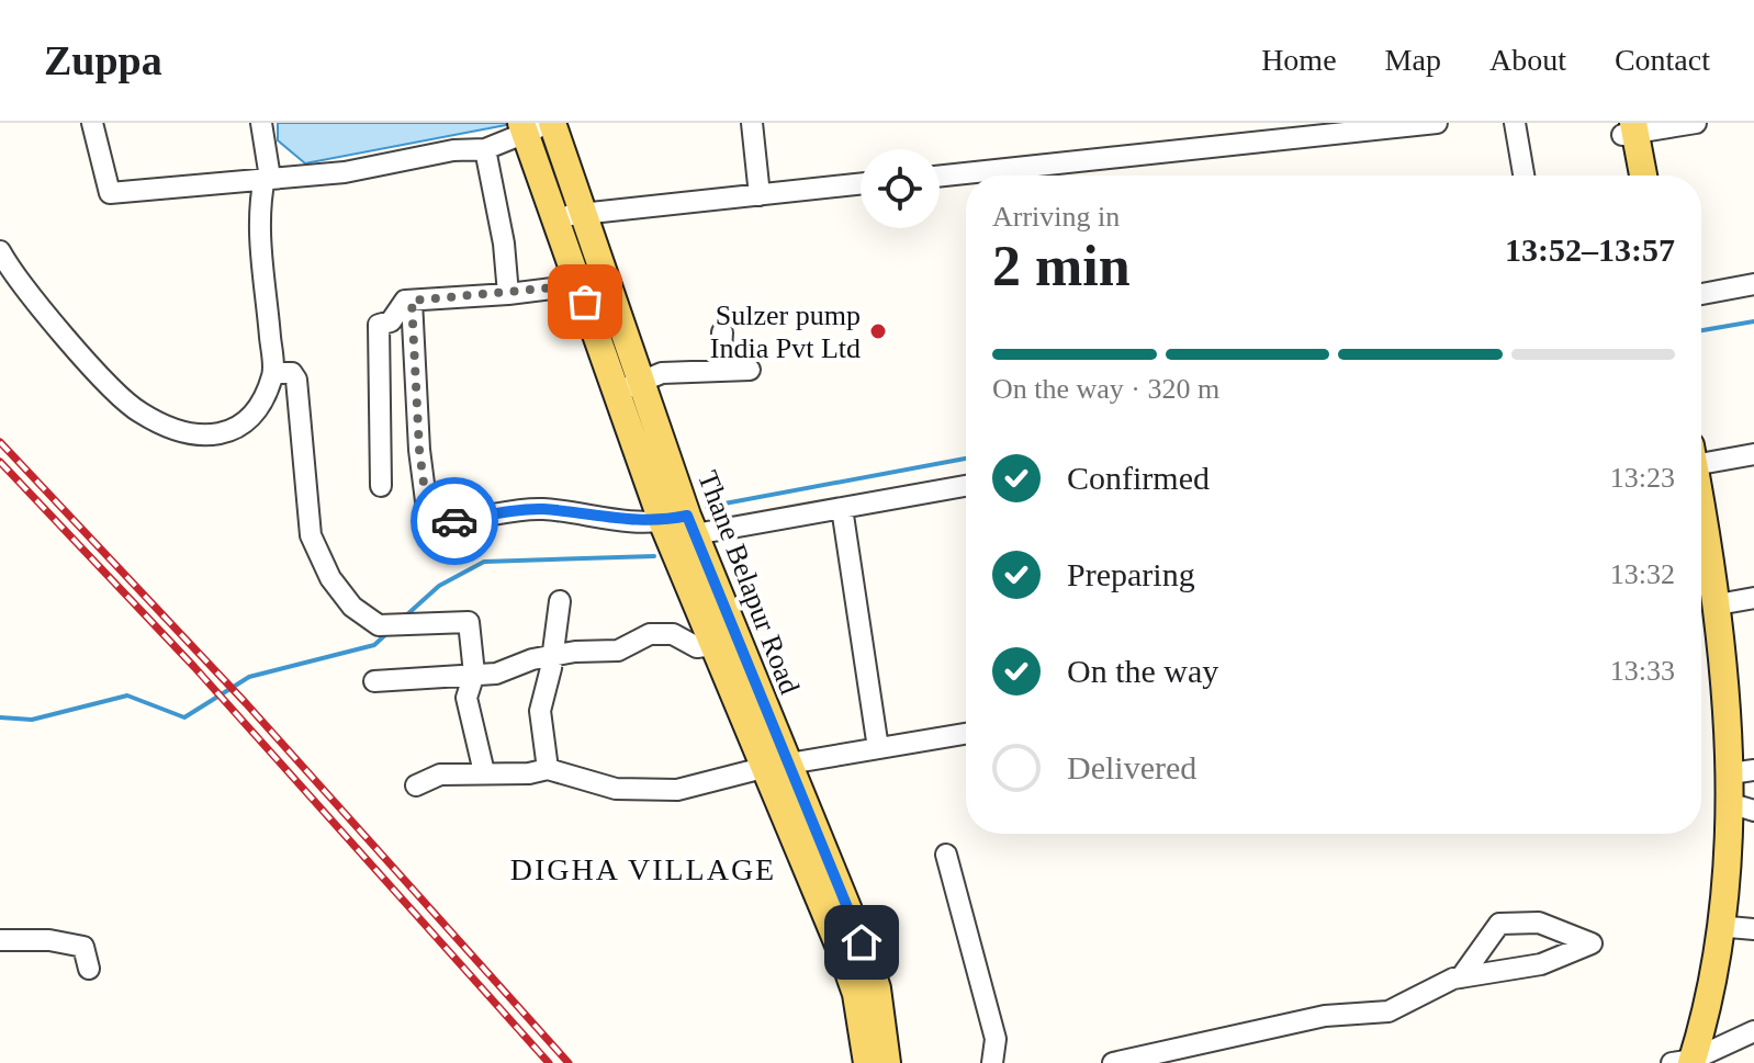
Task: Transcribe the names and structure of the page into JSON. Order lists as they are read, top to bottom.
{
  "streets": {
    "main road": ["Thane Belapur Road"]
  },
  "districts": ["DIGHA VILLAGE"],
  "places": ["Sulzer pump India Pvt Ltd"],
  "page": {
    "header": "Zuppa",
    "nav": [
      "Home",
      "Map",
      "About",
      "Contact"
    ],
    "heading": ["2 min", "Arriving in", "13:52–13:57"],
    "bar": "On the way · 320 m",
    "list": [
      ["Confirmed", "13:23"],
      ["Preparing", "13:32"],
      ["On the way", "13:33"],
      "Delivered"
    ]
  }
}
